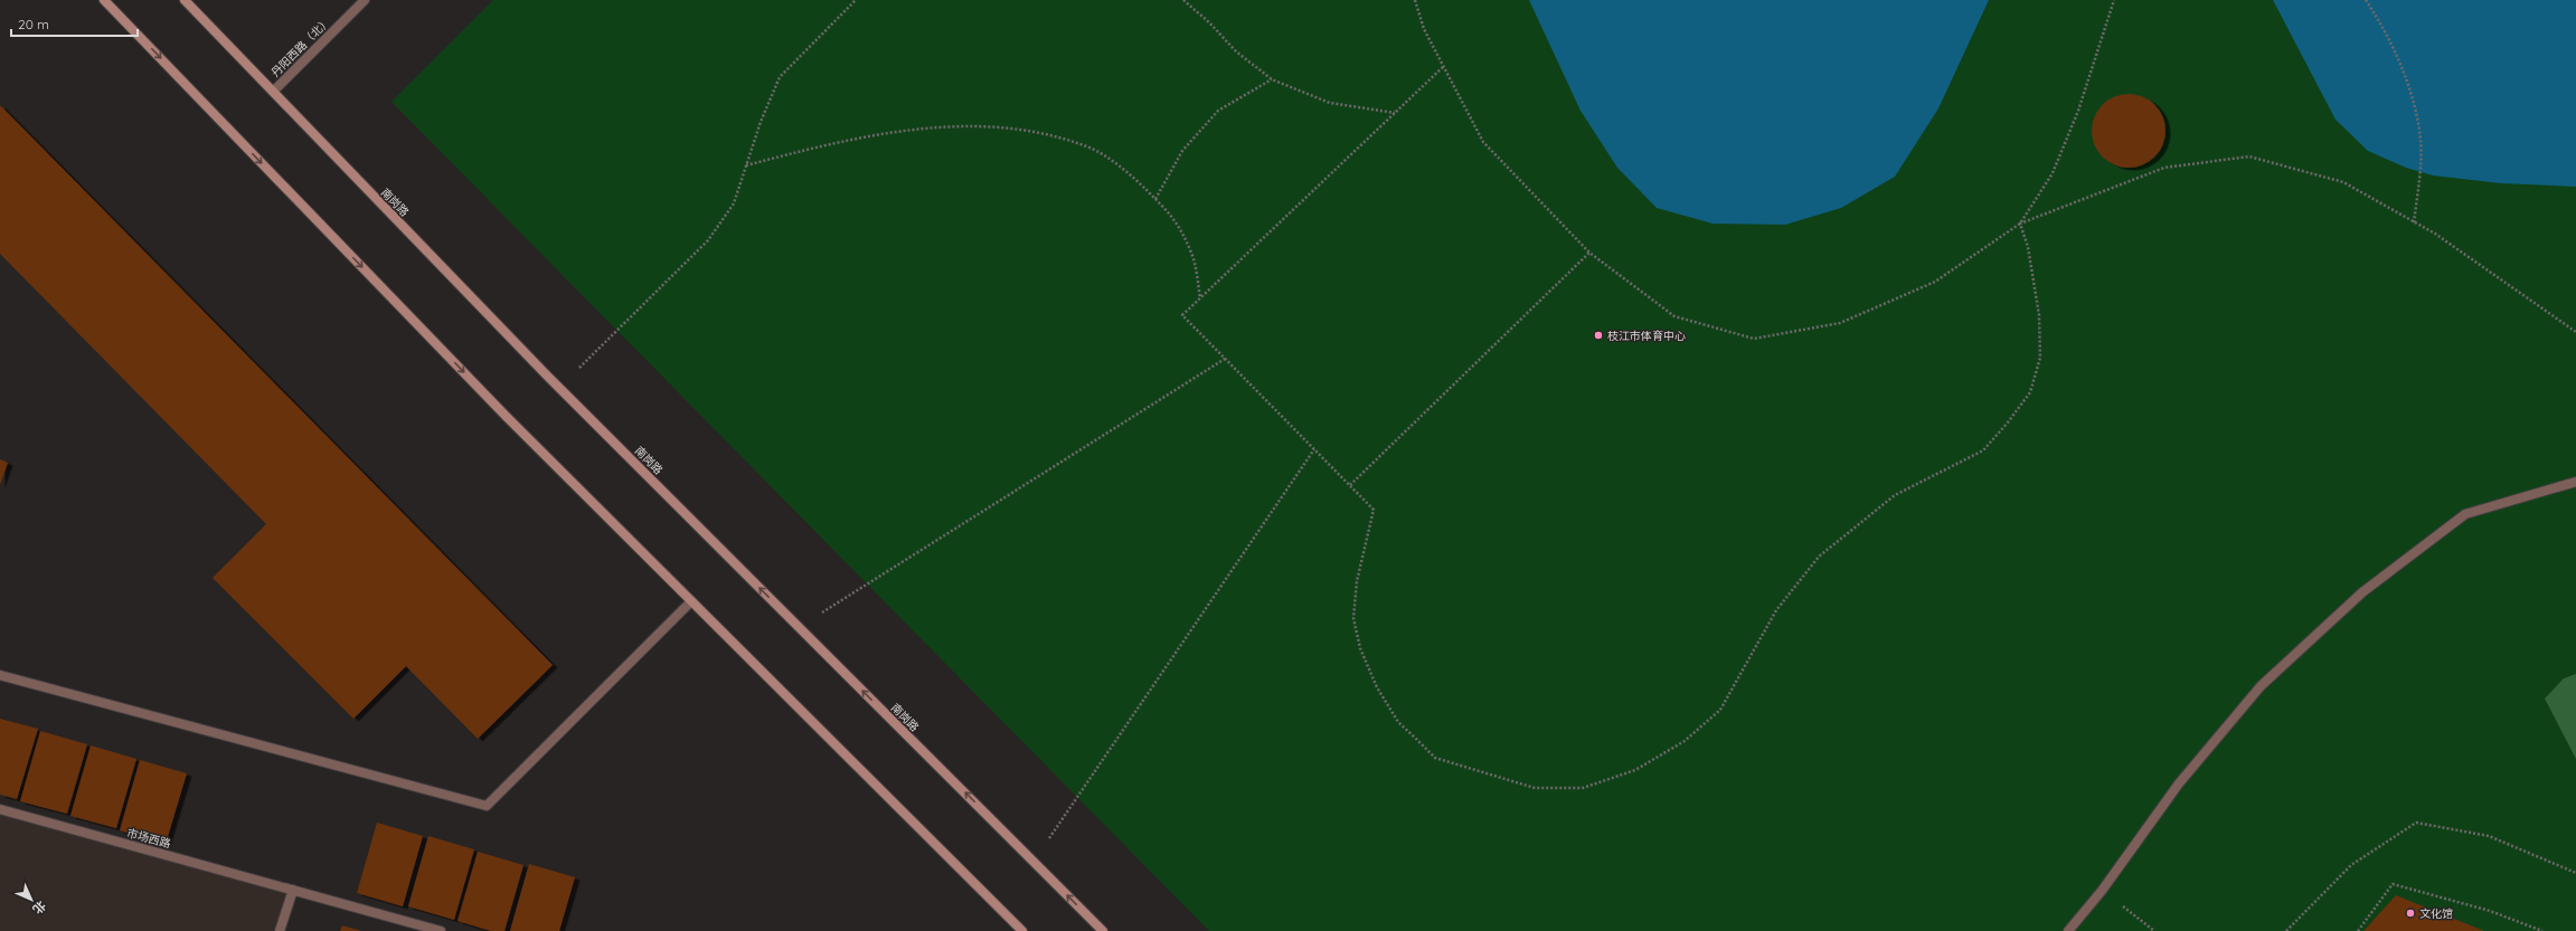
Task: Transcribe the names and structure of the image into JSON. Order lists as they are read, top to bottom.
{
  "streets": {
    "main road": ["南岗路"],
    "street": ["丹阳西路（北）", "市场西路"]
  },
  "crossings": [
    ["丹阳西路（北）", "南岗路"]
  ],
  "places": ["枝江市体育中心", "文化馆"],
  "scale_bar": "20 m",
  "north": "bottom right"
}
